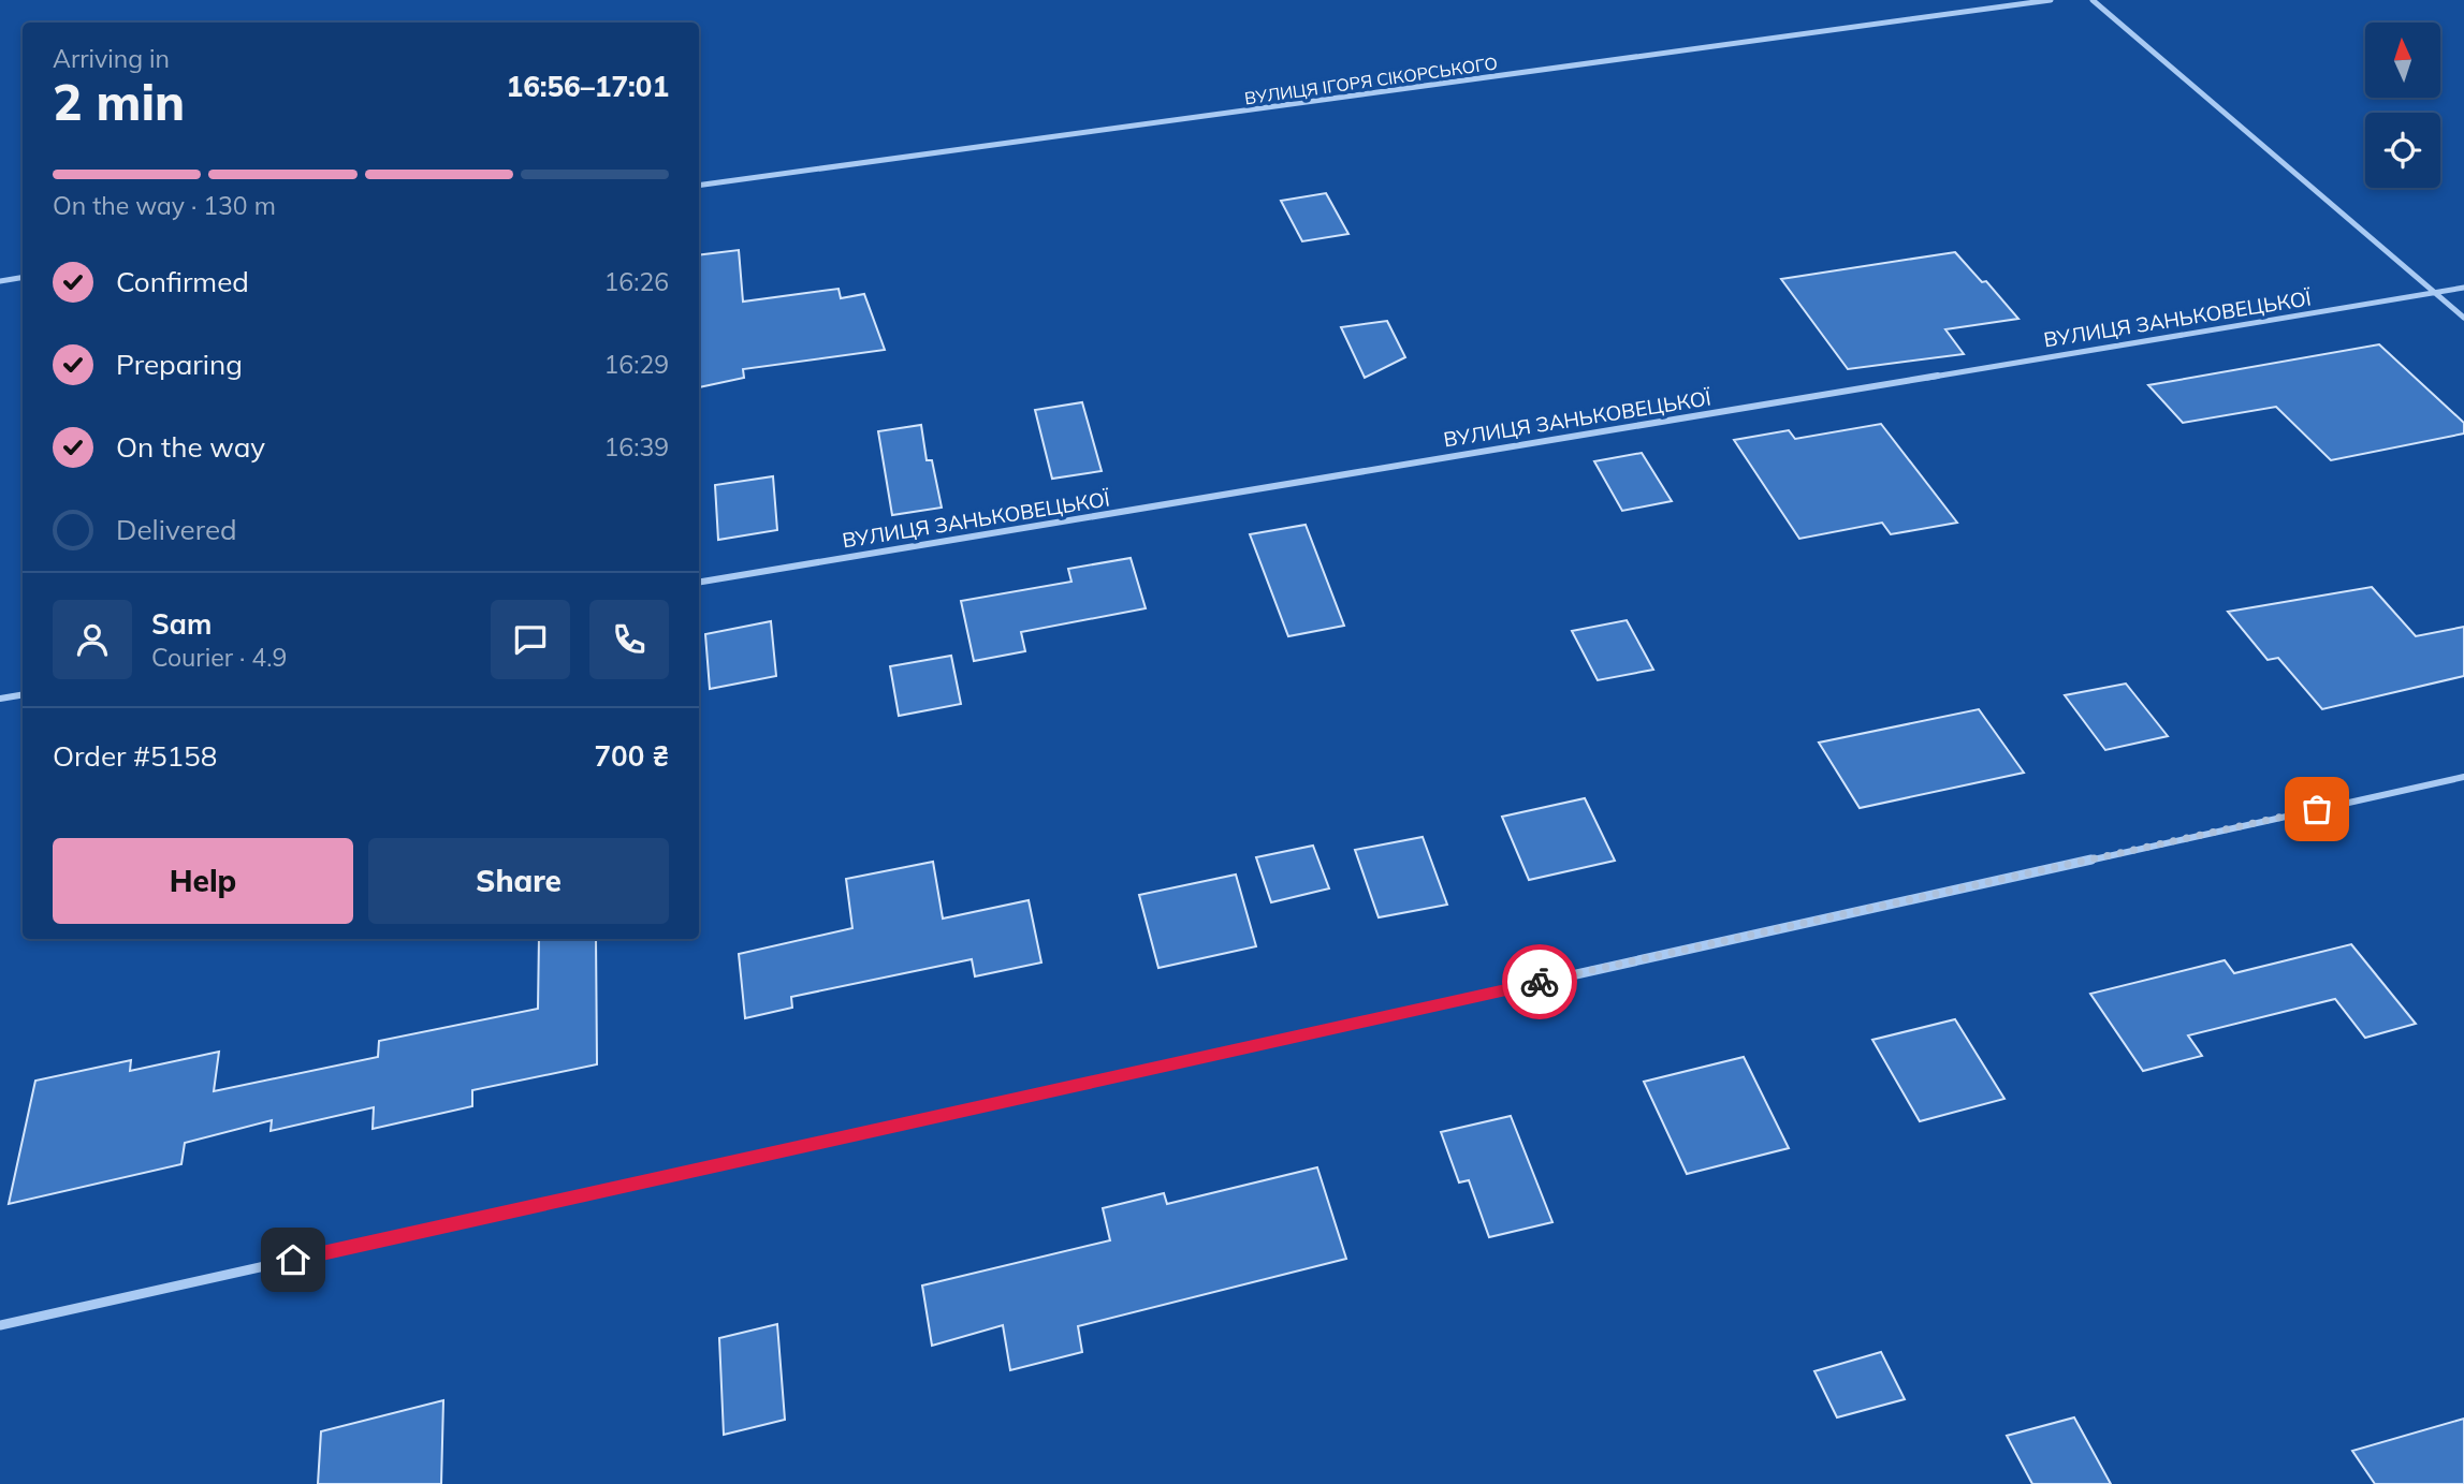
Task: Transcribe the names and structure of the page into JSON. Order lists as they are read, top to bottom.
{
  "streets": {
    "street": ["ВУЛИЦЯ ІГОРЯ СІКОРСЬКОГО", "ВУЛИЦЯ ЗАНЬКОВЕЦЬКОЇ"]
  },
  "north": "top",
  "page": {
    "heading": ["2 min", "Arriving in", "16:56–17:01"],
    "panel": [
      "Sam",
      "Courier · 4.9",
      "Order #5158",
      "700 ₴"
    ],
    "bar": "On the way · 130 m",
    "list": [
      ["Confirmed", "16:26"],
      ["Preparing", "16:29"],
      ["On the way", "16:39"],
      "Delivered"
    ],
    "buttons": ["Help", "Share"]
  }
}
